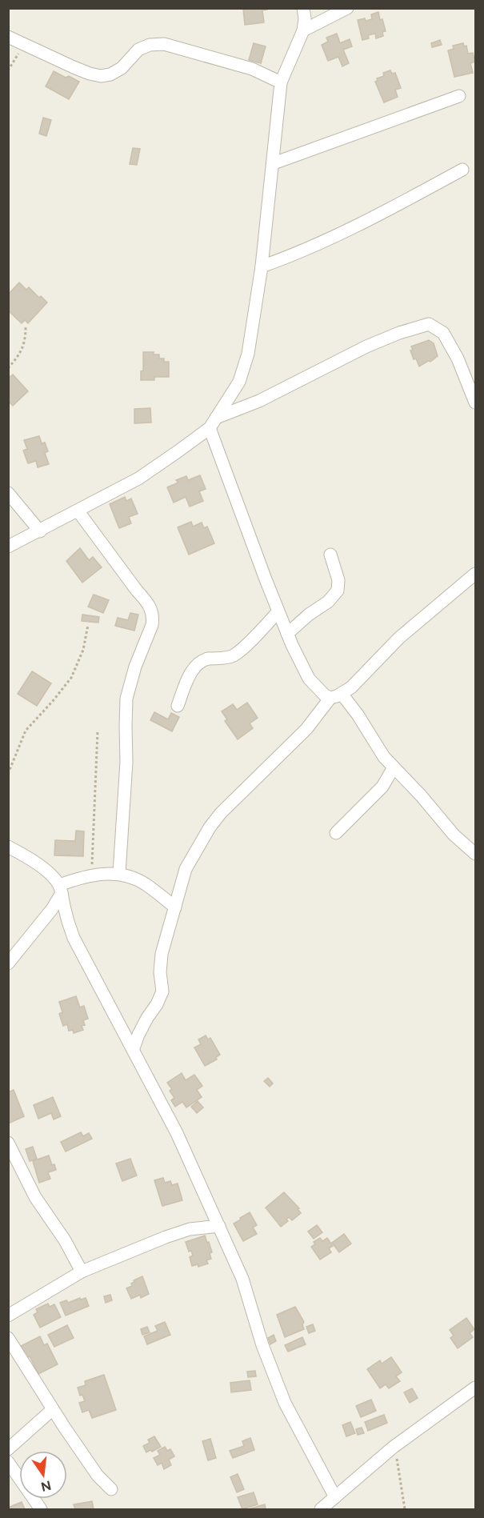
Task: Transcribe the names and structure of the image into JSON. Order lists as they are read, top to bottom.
{
  "north": "bottom"
}
